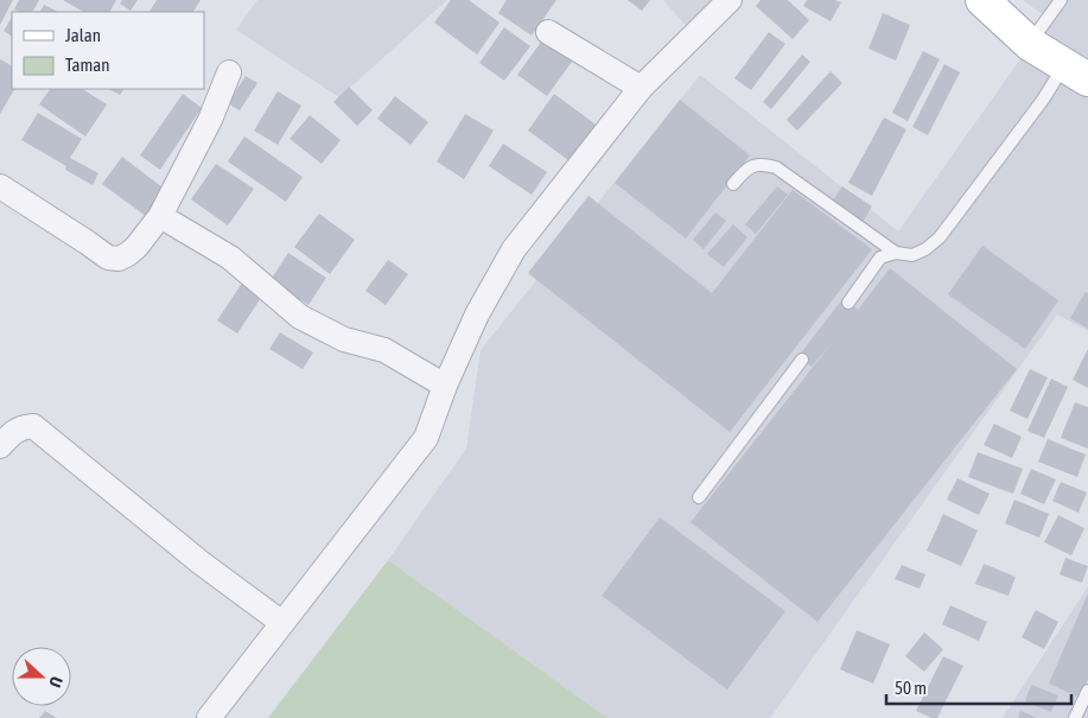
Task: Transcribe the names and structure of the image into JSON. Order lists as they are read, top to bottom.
{
  "legend": ["Jalan", "Taman"],
  "scale_bar": "50 m",
  "north": "right"
}
